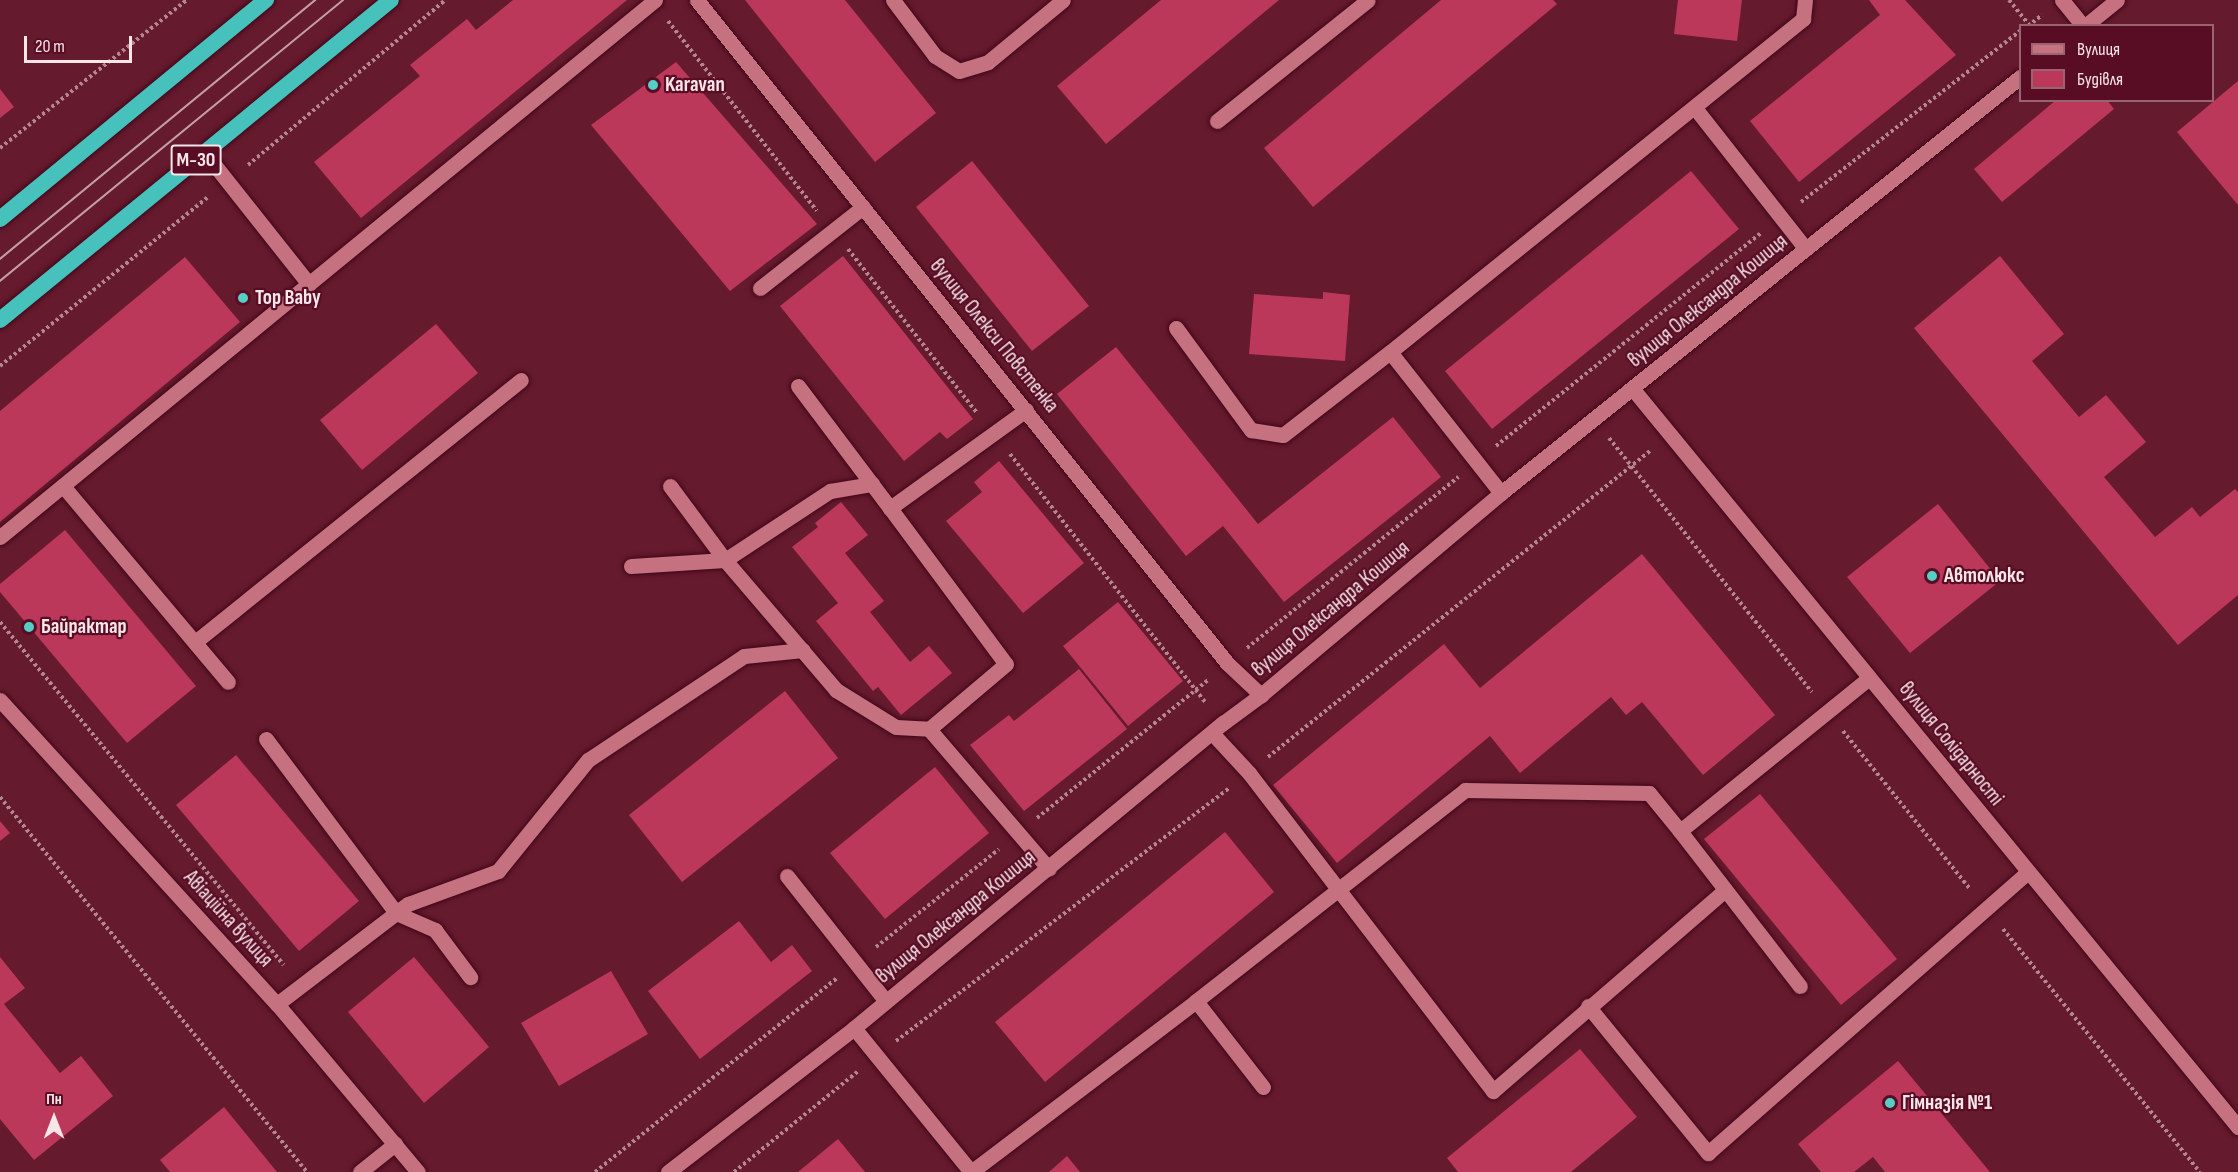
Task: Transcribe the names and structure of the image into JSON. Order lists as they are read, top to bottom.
{
  "streets": {
    "highway": ["М-30"],
    "street": [
      "вулиця Олександра Кошиця",
      "вулиця Олекси Повстенка",
      "вулиця Солідарності",
      "Авіаційна вулиця"
    ]
  },
  "crossings": [
    ["вулиця Олександра Кошиця", "вулиця Олекси Повстенка"],
    ["вулиця Олександра Кошиця", "вулиця Солідарності"]
  ],
  "places": [
    "Karavan",
    "Top Baby",
    "Автолюкс",
    "Байрактар",
    "Гімназія №1"
  ],
  "legend": ["Вулиця", "Будівля"],
  "scale_bar": "20 m",
  "north": "top"
}
